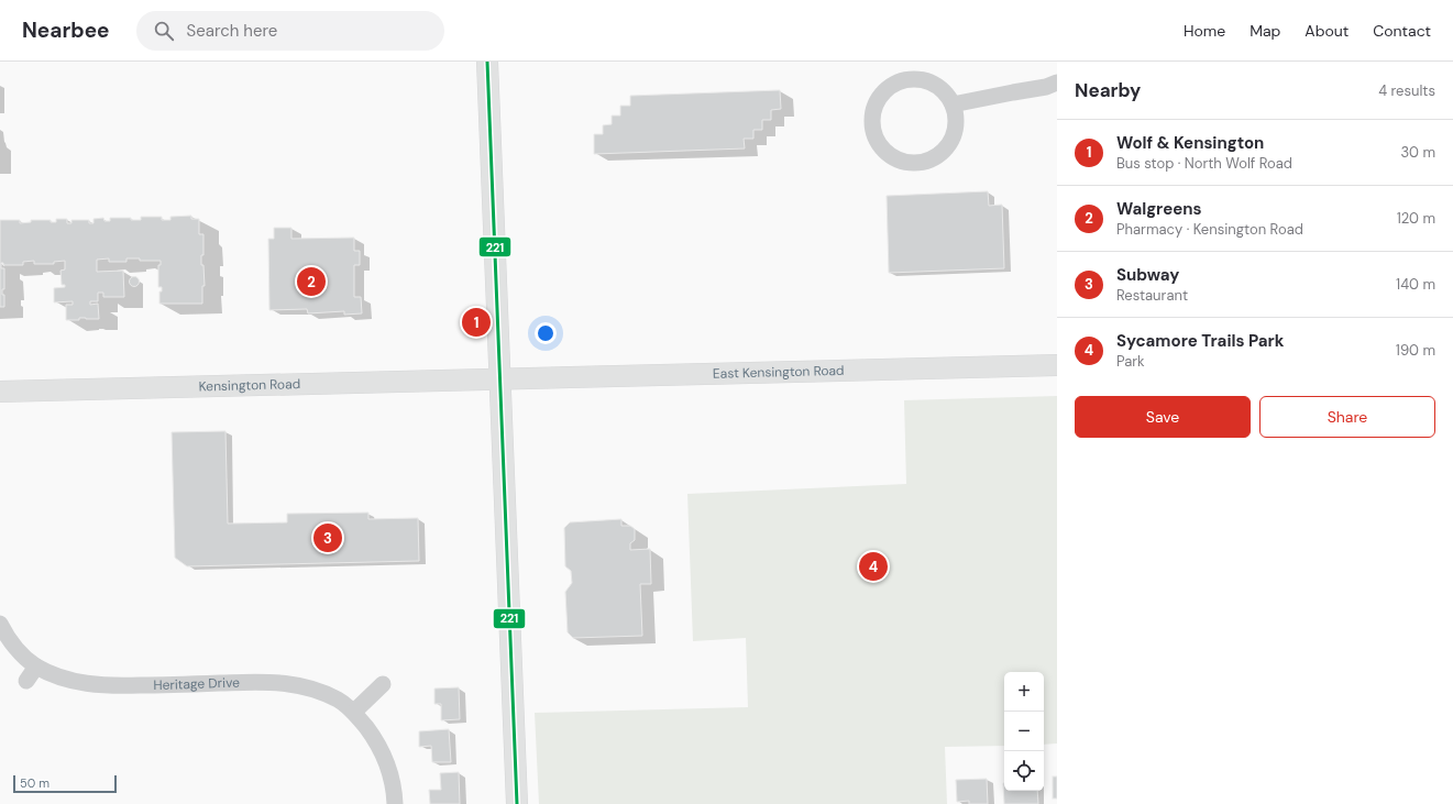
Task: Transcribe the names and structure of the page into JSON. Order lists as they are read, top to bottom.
{
  "streets": {
    "main road": ["East Kensington Road", "Kensington Road"],
    "street": ["Heritage Drive"]
  },
  "crossings": [
    ["East Kensington Road", "Kensington Road"]
  ],
  "lines": ["transit line 221"],
  "scale_bar": "50 m",
  "page": {
    "header": "Nearbee",
    "search": "Search here",
    "nav": [
      "Home",
      "Map",
      "About",
      "Contact"
    ],
    "heading": ["Nearby", "4 results"],
    "list": [
      {
        "mark": "1",
        "name": "Wolf & Kensington",
        "note": "Bus stop · North Wolf Road",
        "value": "30 m"
      },
      {
        "mark": "2",
        "name": "Walgreens",
        "note": "Pharmacy · Kensington Road",
        "value": "120 m"
      },
      {
        "mark": "3",
        "name": "Subway",
        "note": "Restaurant",
        "value": "140 m"
      },
      {
        "mark": "4",
        "name": "Sycamore Trails Park",
        "note": "Park",
        "value": "190 m"
      }
    ],
    "pins": [
      "2",
      "1",
      "3",
      "4"
    ],
    "buttons": ["Save", "Share"],
    "map_buttons": ["+", "−"],
    "scale": "50 m"
  }
}
